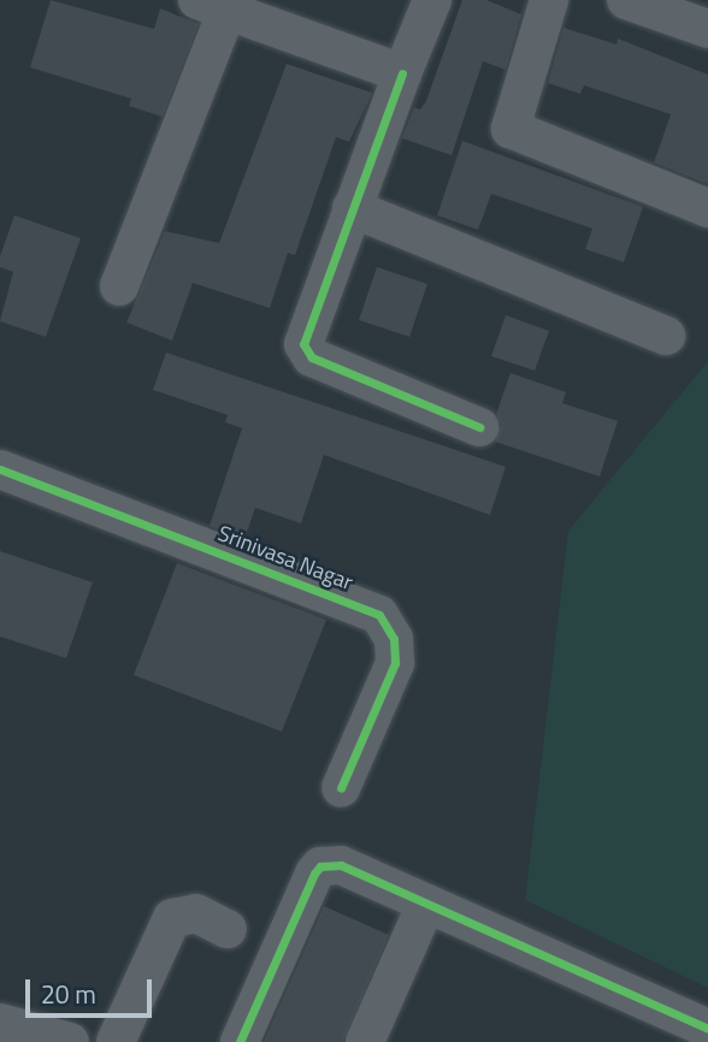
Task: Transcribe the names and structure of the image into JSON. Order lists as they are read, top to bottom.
{
  "streets": {
    "street": ["Srinivasa Nagar"]
  },
  "scale_bar": "20 m"
}
